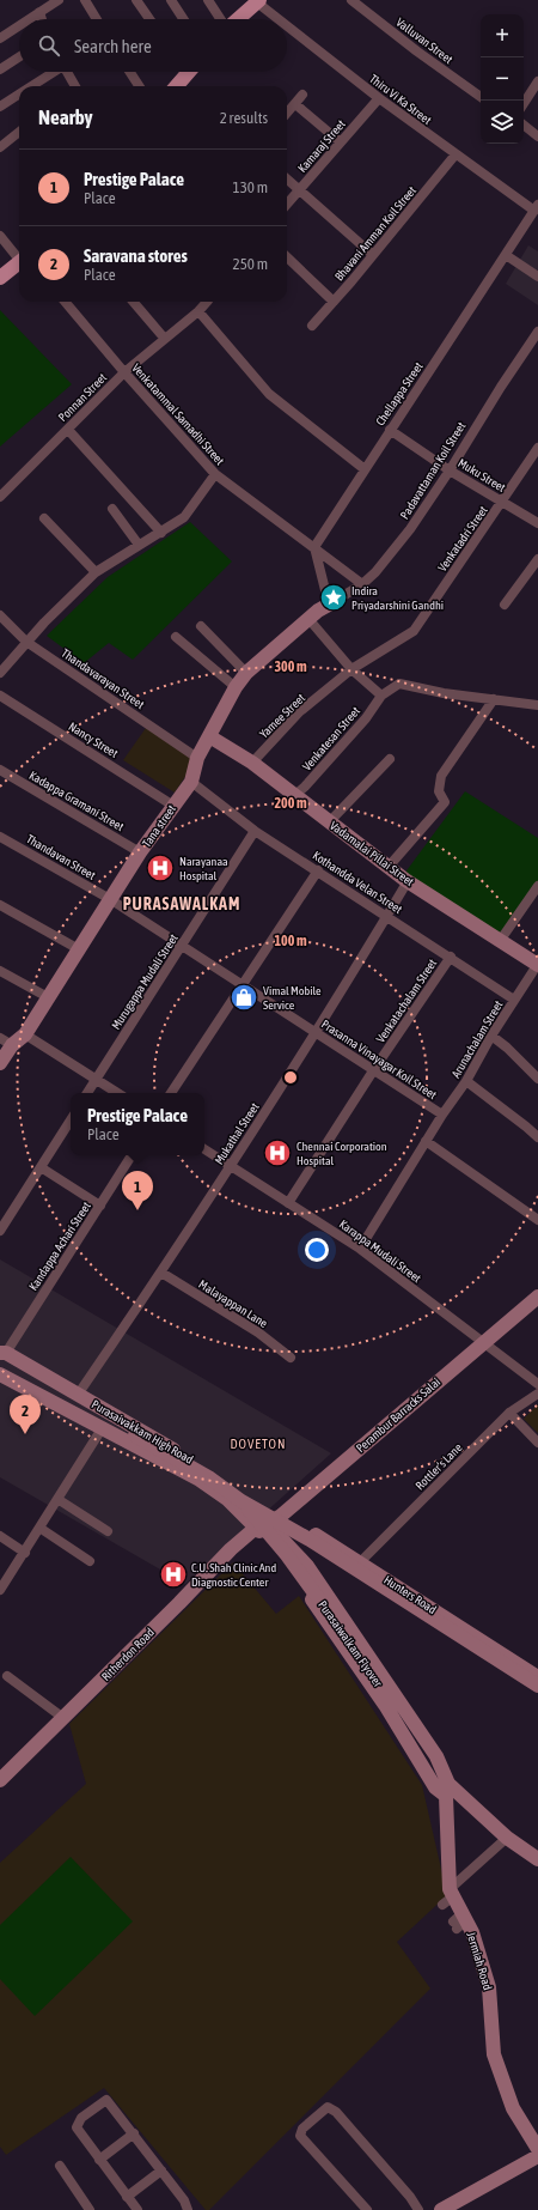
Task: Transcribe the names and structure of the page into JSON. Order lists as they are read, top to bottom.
{
  "streets": {
    "street": [
      "Valluvan Street",
      "Thiru Vi Ka Street",
      "Kamaraj Street",
      "Bhavani Amman Koil Street",
      "Chellappa Street",
      "Ponnan Street",
      "Venkatammal Samadhi Street",
      "Padavattaman Koil Street",
      "Muku Street",
      "Venkatadri Street",
      "Thandavarayan Street",
      "Yamee Street",
      "Venkatesan Street",
      "Nancy Street",
      "Kadappa Gramani Street",
      "Tana street",
      "Vadamalai Pillai Street",
      "Thandavan Street",
      "Kothandda Velan Street",
      "Murugappa Mudali Street",
      "Venkatachalam Street",
      "Arunachalam Street",
      "Prasanna Vinayagar Koil Street",
      "Mukathal Street",
      "Kandappa Achari Street",
      "Karappa Mudali Street",
      "Malayappan Lane",
      "Perambur Barracks Salai",
      "Purasaivakkam High Road",
      "Rottler's Lane",
      "Hunters Road",
      "Purasaiwalkam Flyover",
      "Ritherdon Road",
      "Jermiah Road"
    ]
  },
  "crossings": [
    ["Thiru Vi Ka Street", "Kamaraj Street"],
    ["Thiru Vi Ka Street", "Bhavani Amman Koil Street"],
    ["Thiru Vi Ka Street", "Chellappa Street"],
    ["Chellappa Street", "Venkatammal Samadhi Street"],
    ["Chellappa Street", "Muku Street"],
    ["Ponnan Street", "Venkatammal Samadhi Street"],
    ["Venkatammal Samadhi Street", "Padavattaman Koil Street"],
    ["Padavattaman Koil Street", "Muku Street"],
    ["Padavattaman Koil Street", "Tana street"],
    ["Muku Street", "Venkatadri Street"],
    ["Venkatadri Street", "Yamee Street"],
    ["Thandavarayan Street", "Tana street"],
    ["Yamee Street", "Vadamalai Pillai Street"],
    ["Venkatesan Street", "Vadamalai Pillai Street"],
    ["Nancy Street", "Tana street"],
    ["Kadappa Gramani Street", "Tana street"],
    ["Tana street", "Vadamalai Pillai Street"],
    ["Tana street", "Thandavan Street"],
    ["Tana street", "Kothandda Velan Street"],
    ["Tana street", "Prasanna Vinayagar Koil Street"],
    ["Vadamalai Pillai Street", "Arunachalam Street"],
    ["Vadamalai Pillai Street", "Mukathal Street"],
    ["Thandavan Street", "Prasanna Vinayagar Koil Street"],
    ["Kothandda Velan Street", "Murugappa Mudali Street"],
    ["Kothandda Velan Street", "Venkatachalam Street"],
    ["Kothandda Velan Street", "Arunachalam Street"],
    ["Kothandda Velan Street", "Mukathal Street"],
    ["Murugappa Mudali Street", "Prasanna Vinayagar Koil Street"],
    ["Venkatachalam Street", "Prasanna Vinayagar Koil Street"],
    ["Venkatachalam Street", "Karappa Mudali Street"],
    ["Arunachalam Street", "Prasanna Vinayagar Koil Street"],
    ["Arunachalam Street", "Karappa Mudali Street"],
    ["Prasanna Vinayagar Koil Street", "Mukathal Street"],
    ["Mukathal Street", "Karappa Mudali Street"],
    ["Mukathal Street", "Malayappan Lane"],
    ["Mukathal Street", "Purasaivakkam High Road"],
    ["Kandappa Achari Street", "Purasaivakkam High Road"],
    ["Kandappa Achari Street", "Purasaiwalkam Flyover"],
    ["Karappa Mudali Street", "Perambur Barracks Salai"],
    ["Perambur Barracks Salai", "Purasaivakkam High Road"],
    ["Perambur Barracks Salai", "Hunters Road"],
    ["Perambur Barracks Salai", "Ritherdon Road"],
    ["Purasaivakkam High Road", "Hunters Road"],
    ["Purasaivakkam High Road", "Purasaiwalkam Flyover"],
    ["Purasaivakkam High Road", "Ritherdon Road"],
    ["Rottler's Lane", "Hunters Road"],
    ["Hunters Road", "Ritherdon Road"],
    ["Purasaiwalkam Flyover", "Jermiah Road"]
  ],
  "districts": ["PURASAWALKAM", "DOVETON"],
  "places": {
    "place": ["Indira Priyadarshini Gandhi"],
    "hospital": ["Narayanaa Hospital", "Chennai Corporation Hospital", "C.U. Shah Clinic And Diagnostic Center"],
    "shop": ["Vimal Mobile Service"]
  },
  "page": {
    "map_buttons": ["+", "−"],
    "search": "Search here",
    "heading": ["Nearby", "2 results"],
    "list": [
      {
        "mark": "1",
        "name": "Prestige Palace",
        "note": "Place",
        "value": "130 m"
      },
      {
        "mark": "2",
        "name": "Saravana stores",
        "note": "Place",
        "value": "250 m"
      }
    ],
    "popup": ["Prestige Palace", "Place"],
    "pins": ["1", "2"]
  },
  "rings": ["300 m", "200 m", "100 m"]
}
